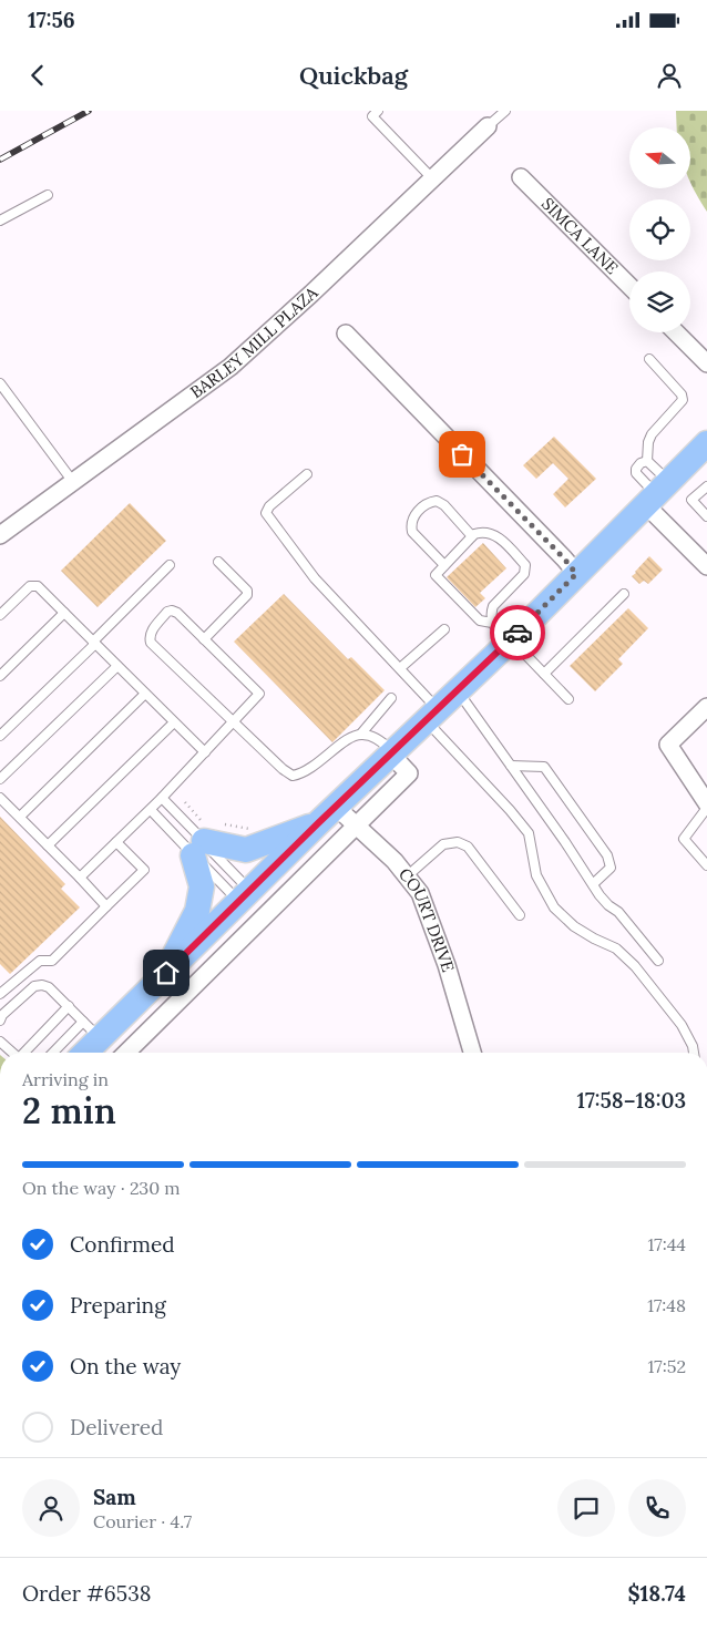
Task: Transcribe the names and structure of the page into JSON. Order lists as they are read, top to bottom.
{
  "streets": {
    "street": ["SIMCA LANE", "BARLEY MILL PLAZA", "COURT DRIVE"]
  },
  "north": "left",
  "page": {
    "status": "17:56",
    "header": "Quickbag",
    "heading": ["2 min", "Arriving in", "17:58–18:03"],
    "panel": [
      "Sam",
      "Courier · 4.7",
      "Order #6538",
      "$18.74"
    ],
    "bar": "On the way · 230 m",
    "list": [
      ["Confirmed", "17:44"],
      ["Preparing", "17:48"],
      ["On the way", "17:52"],
      "Delivered"
    ]
  }
}
